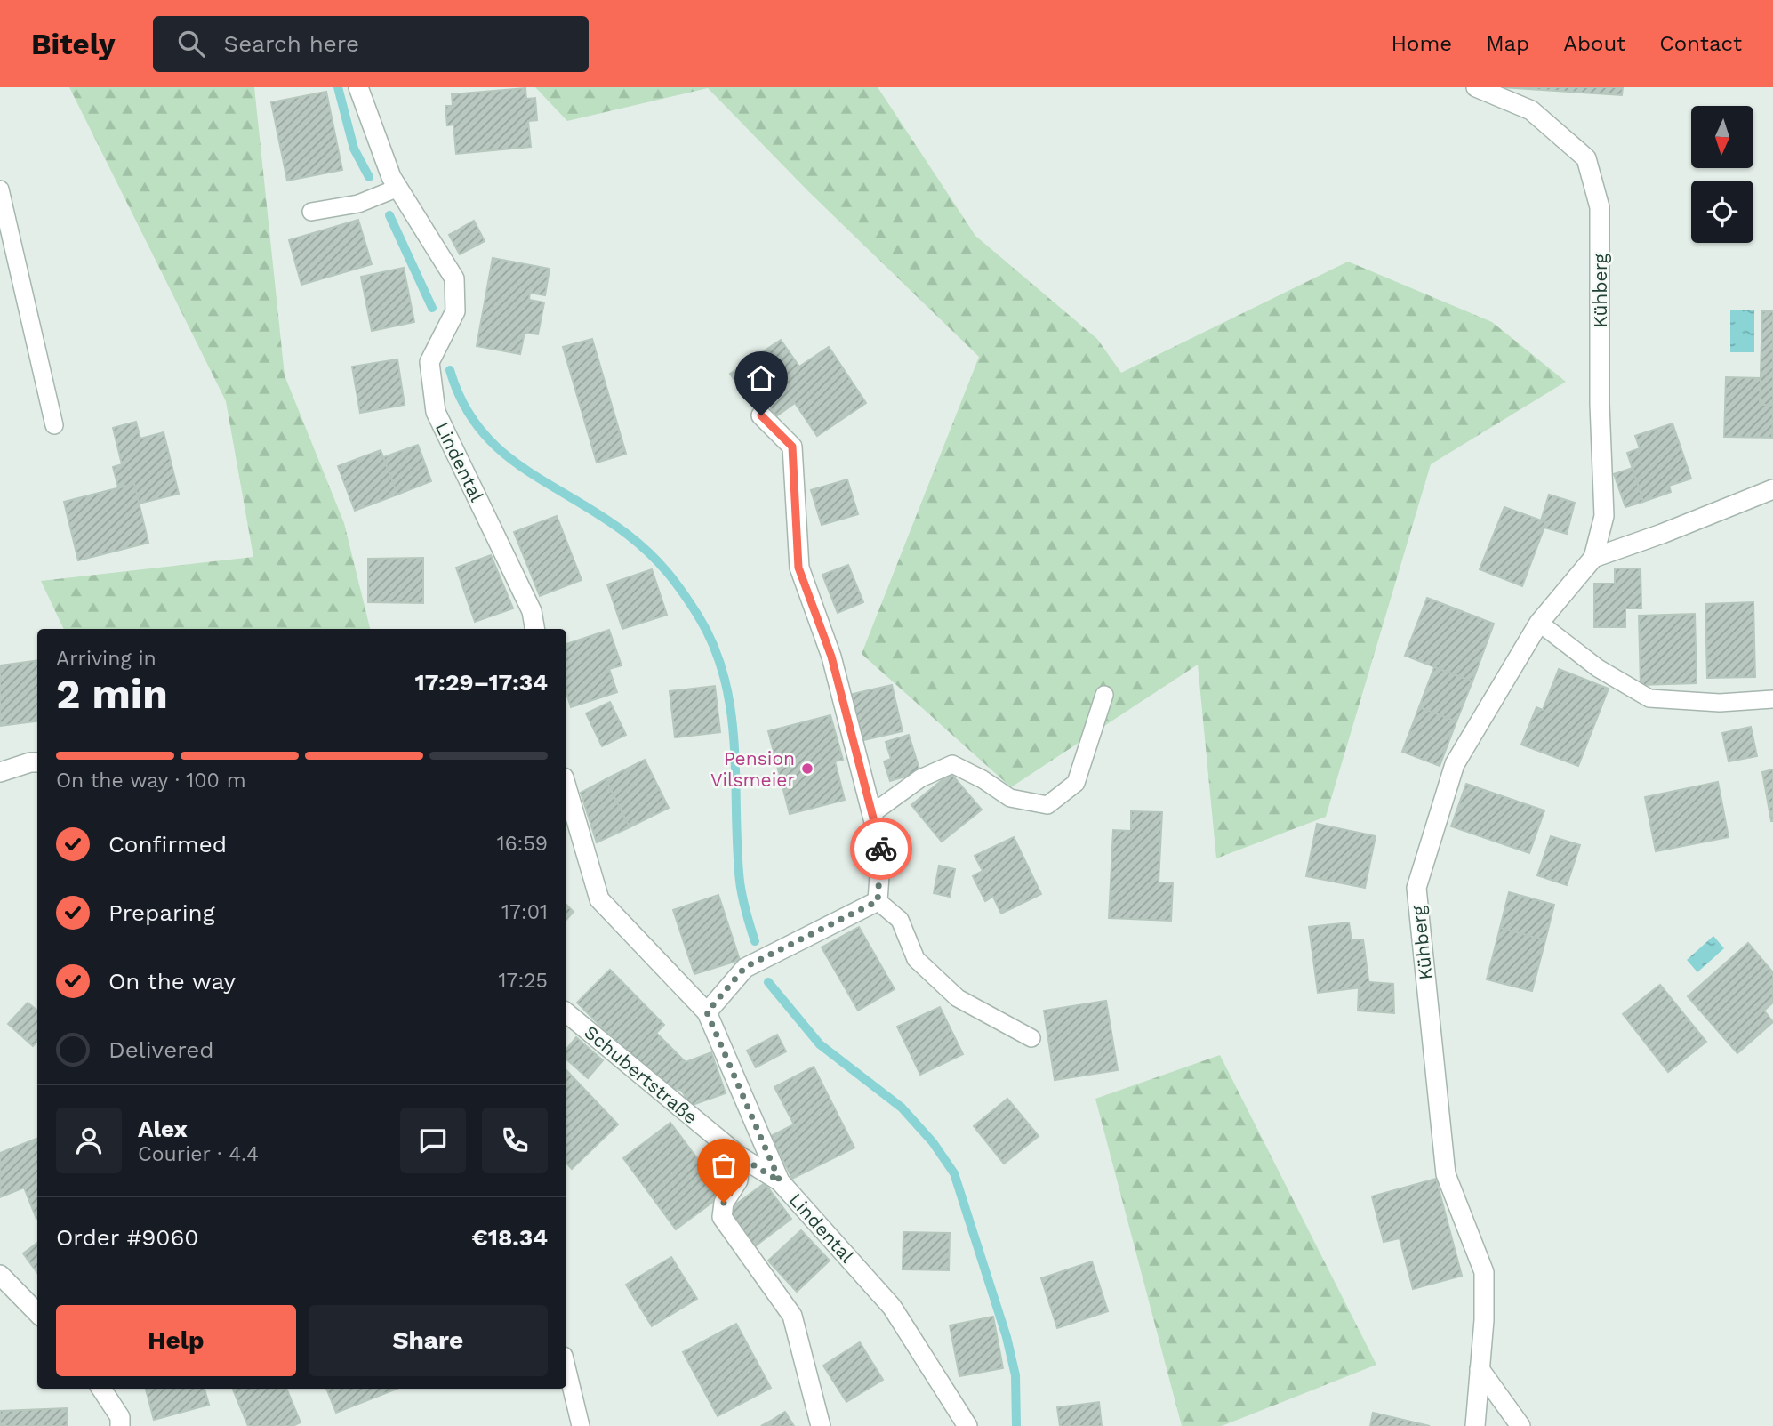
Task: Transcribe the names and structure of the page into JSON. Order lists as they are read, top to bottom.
{
  "streets": {
    "street": ["Kühberg", "Lindental", "Schubertstraße"]
  },
  "crossings": [
    ["Lindental", "Schubertstraße"]
  ],
  "places": ["Pension Vilsmeier"],
  "north": "bottom",
  "page": {
    "header": "Bitely",
    "search": "Search here",
    "nav": [
      "Home",
      "Map",
      "About",
      "Contact"
    ],
    "heading": ["2 min", "Arriving in", "17:29–17:34"],
    "panel": [
      "Alex",
      "Courier · 4.4",
      "Order #9060",
      "€18.34"
    ],
    "bar": "On the way · 100 m",
    "list": [
      ["Confirmed", "16:59"],
      ["Preparing", "17:01"],
      ["On the way", "17:25"],
      "Delivered"
    ],
    "buttons": ["Help", "Share"]
  }
}
